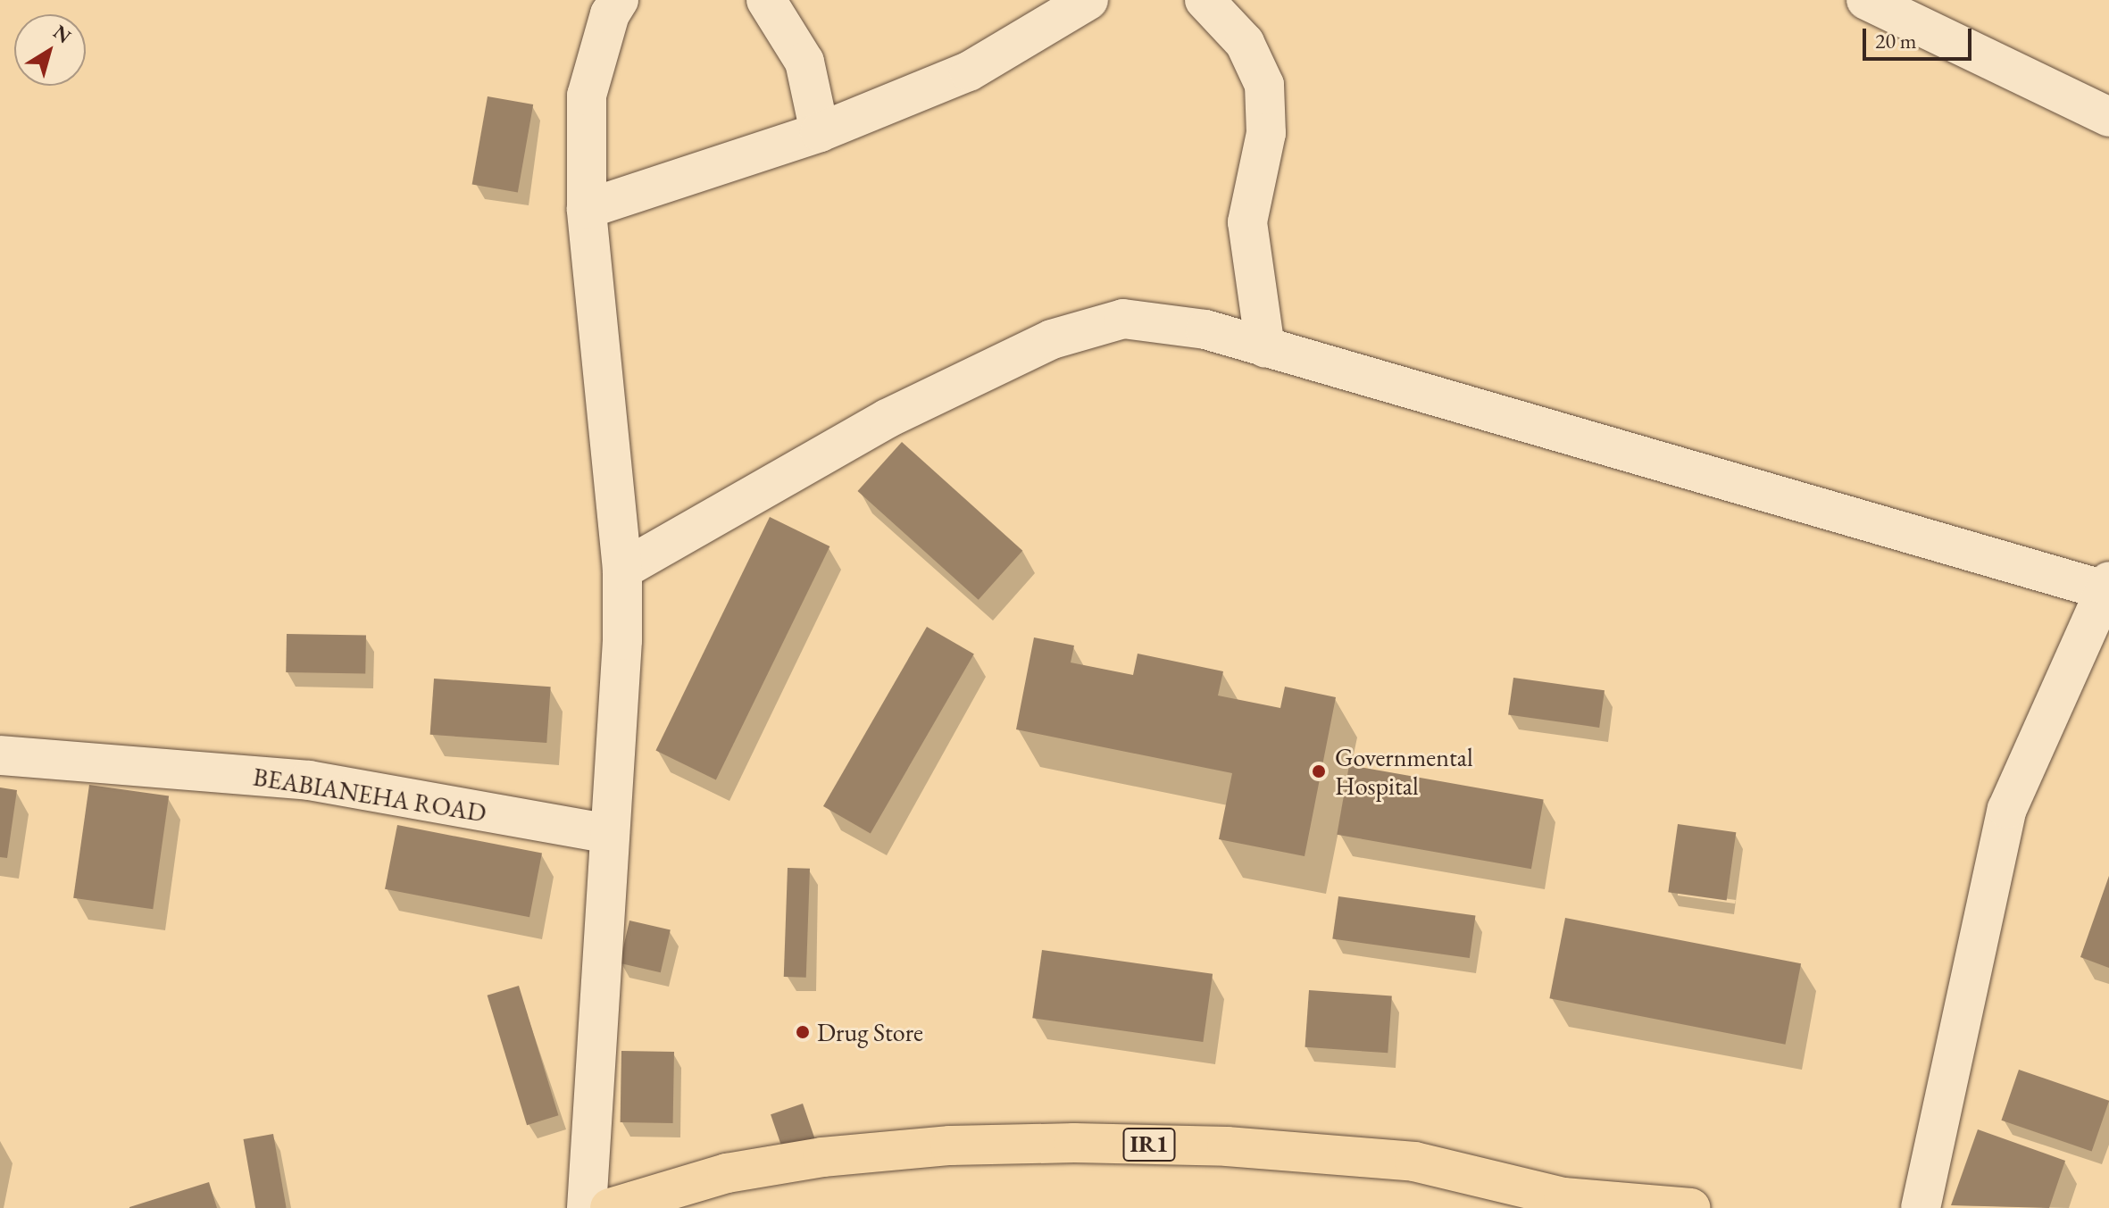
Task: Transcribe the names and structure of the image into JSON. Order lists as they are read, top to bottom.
{
  "streets": {
    "main road": ["IR1"],
    "street": ["BEABIANEHA ROAD"]
  },
  "places": ["Governmental Hospital", "Drug Store"],
  "scale_bar": "20 m",
  "north": "top right"
}
